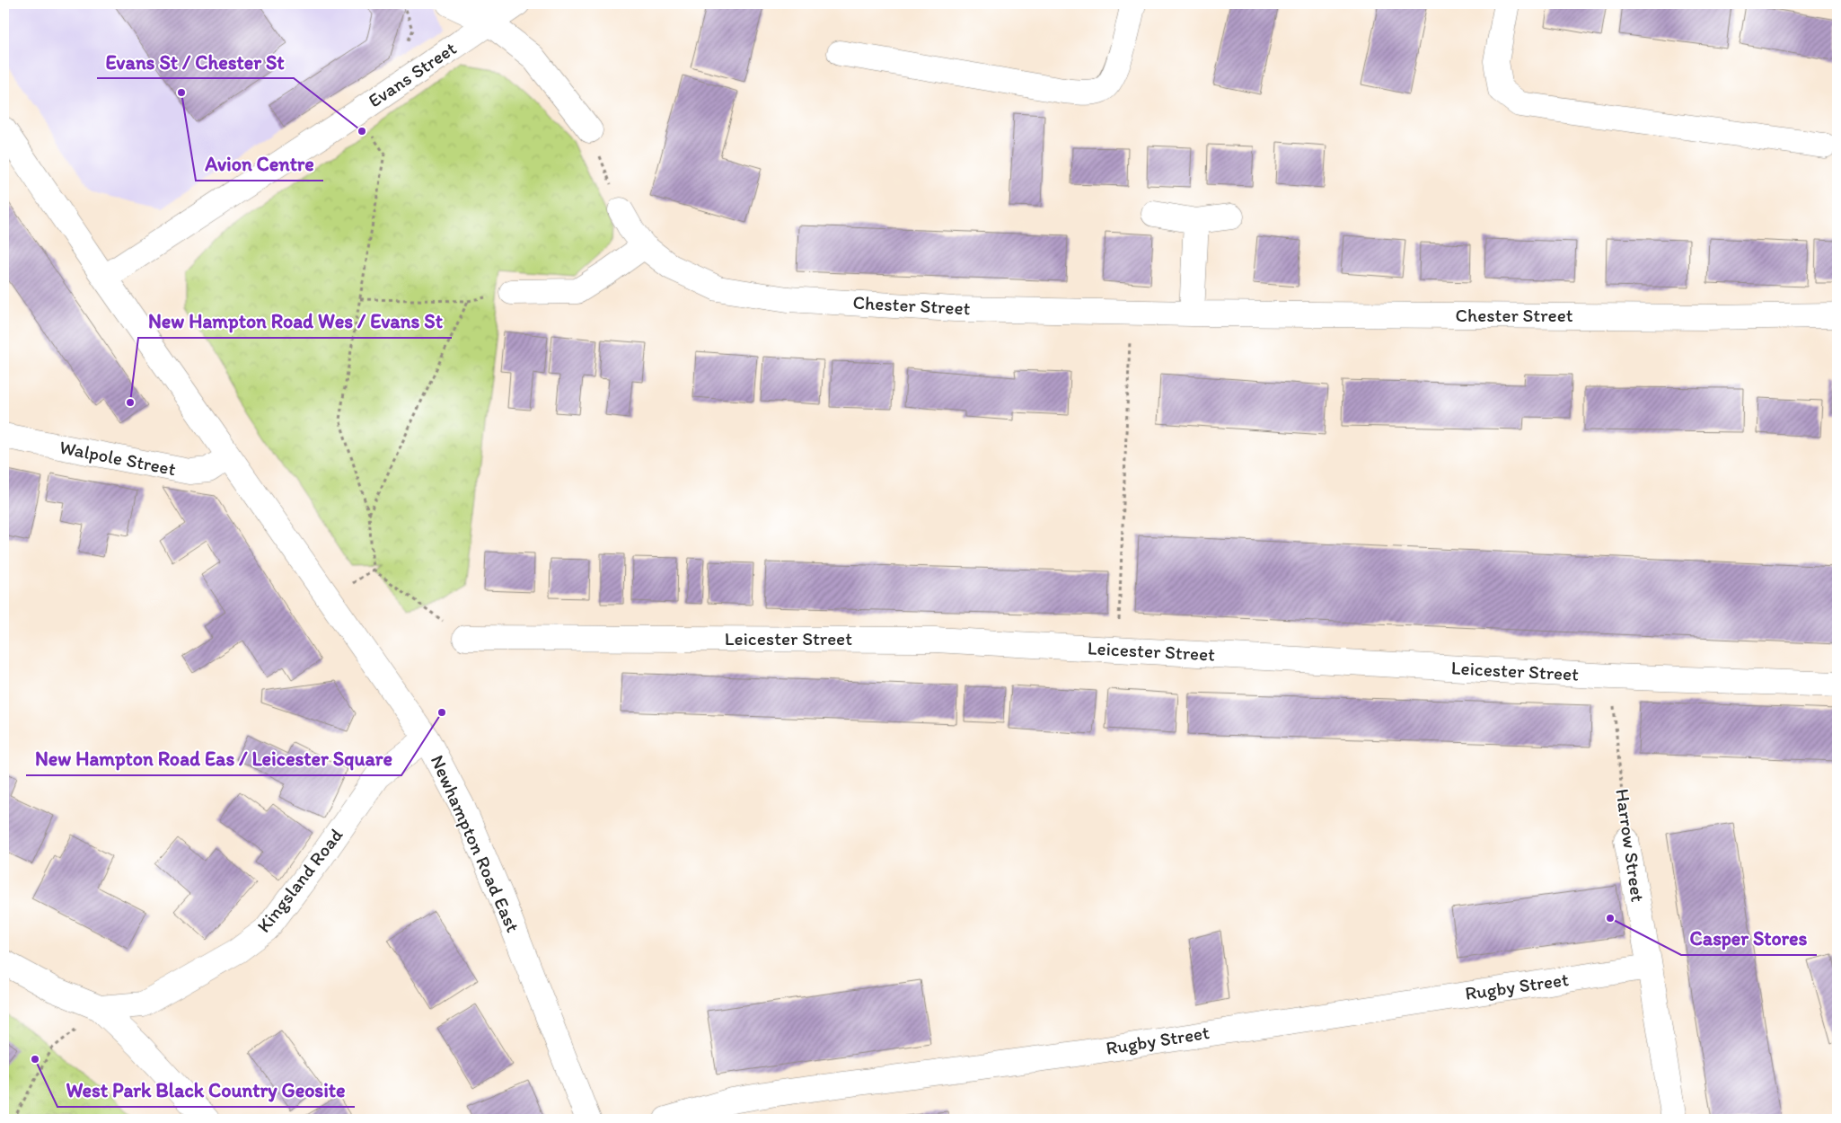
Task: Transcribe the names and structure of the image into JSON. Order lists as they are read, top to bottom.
{
  "streets": {
    "street": [
      "Evans Street",
      "Chester Street",
      "Walpole Street",
      "Leicester Street",
      "Newhampton Road East",
      "Harrow Street",
      "Kingsland Road",
      "Rugby Street"
    ]
  },
  "crossings": [
    ["Evans Street", "Newhampton Road East"],
    ["Walpole Street", "Newhampton Road East"],
    ["Leicester Street", "Harrow Street"],
    ["Newhampton Road East", "Kingsland Road"],
    ["Harrow Street", "Rugby Street"]
  ],
  "places": [
    "Avion Centre",
    "Evans St / Chester St",
    "New Hampton Road Wes / Evans St",
    "New Hampton Road Eas / Leicester Square",
    "Casper Stores",
    "West Park Black Country Geosite"
  ]
}
